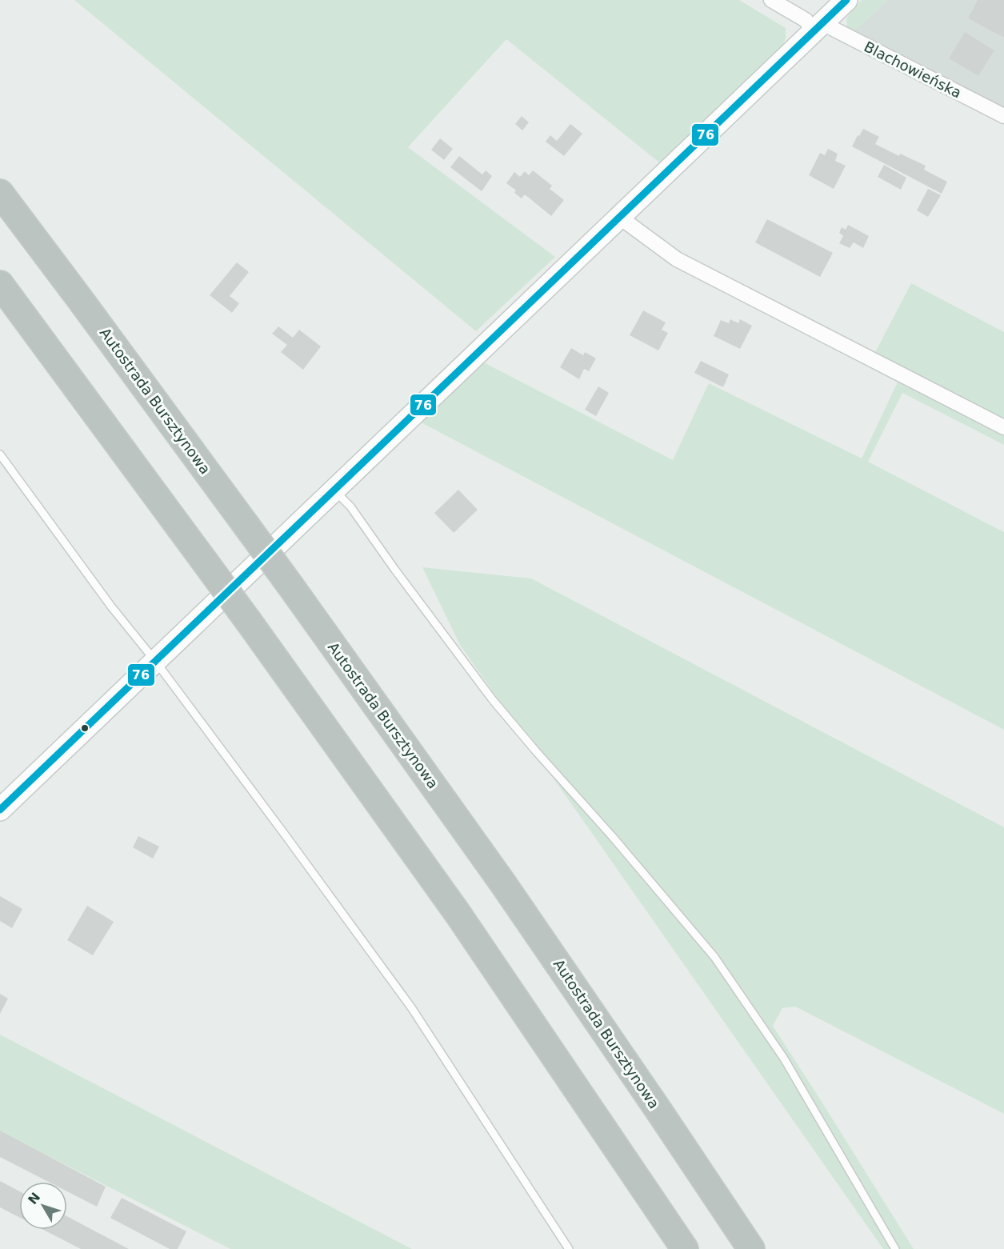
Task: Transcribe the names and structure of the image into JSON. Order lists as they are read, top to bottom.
{
  "streets": {
    "highway": ["Autostrada Bursztynowa"],
    "street": ["Blachowieńska"]
  },
  "lines": ["transit line 76"],
  "north": "top left"
}
